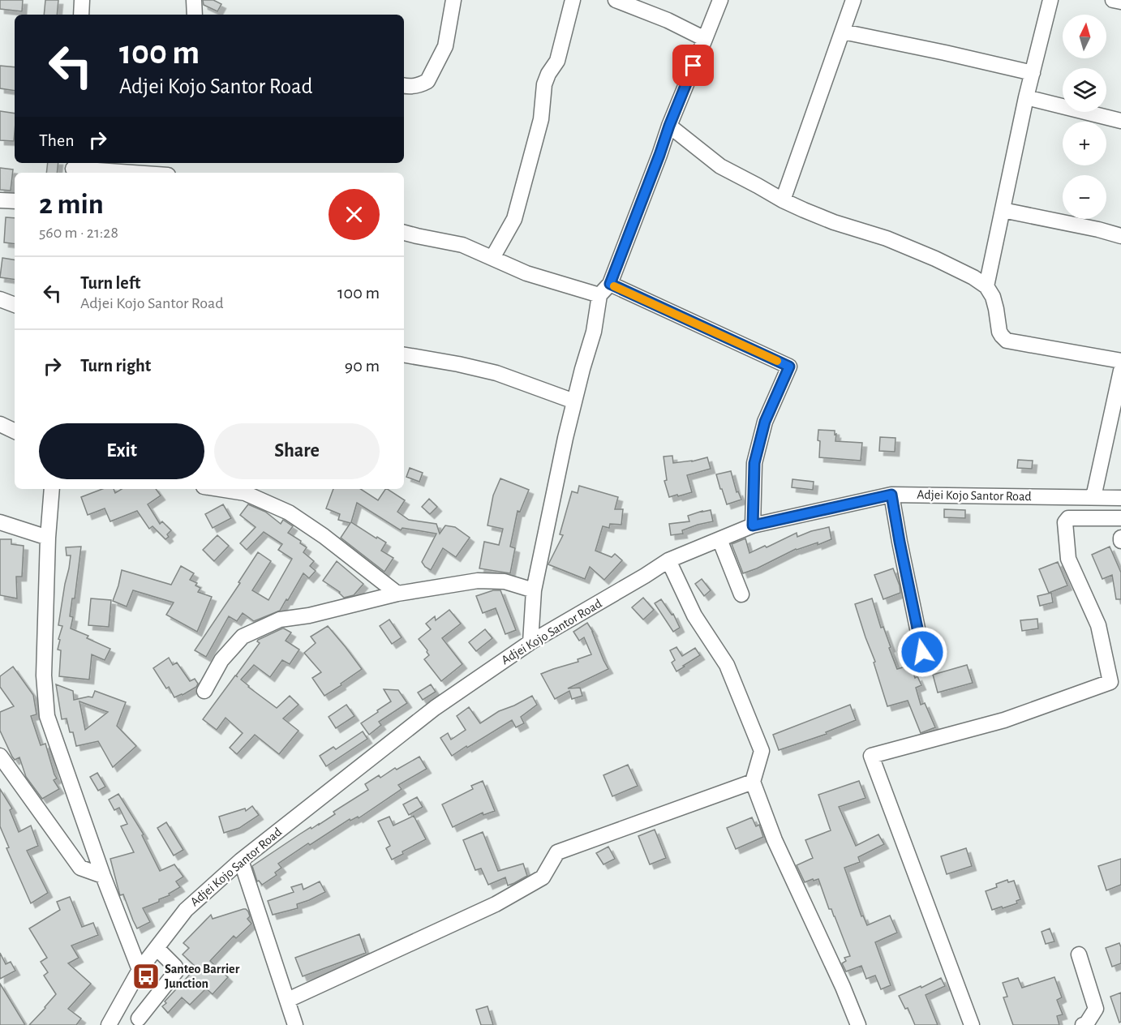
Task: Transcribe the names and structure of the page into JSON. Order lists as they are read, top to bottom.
{
  "streets": {
    "street": ["Adjei Kojo Santor Road"]
  },
  "places": {
    "bus stop": ["Santeo Barrier Junction"]
  },
  "north": "top",
  "page": {
    "map_buttons": ["+", "−"],
    "turn": ["100 m", "Adjei Kojo Santor Road"],
    "then": "Then",
    "heading": ["2 min", "560 m · 21:28"],
    "list": [
      {
        "name": "Turn left",
        "note": "Adjei Kojo Santor Road",
        "value": "100 m"
      },
      {
        "name": "Turn right",
        "value": "90 m"
      }
    ],
    "buttons": ["Exit", "Share"]
  }
}
